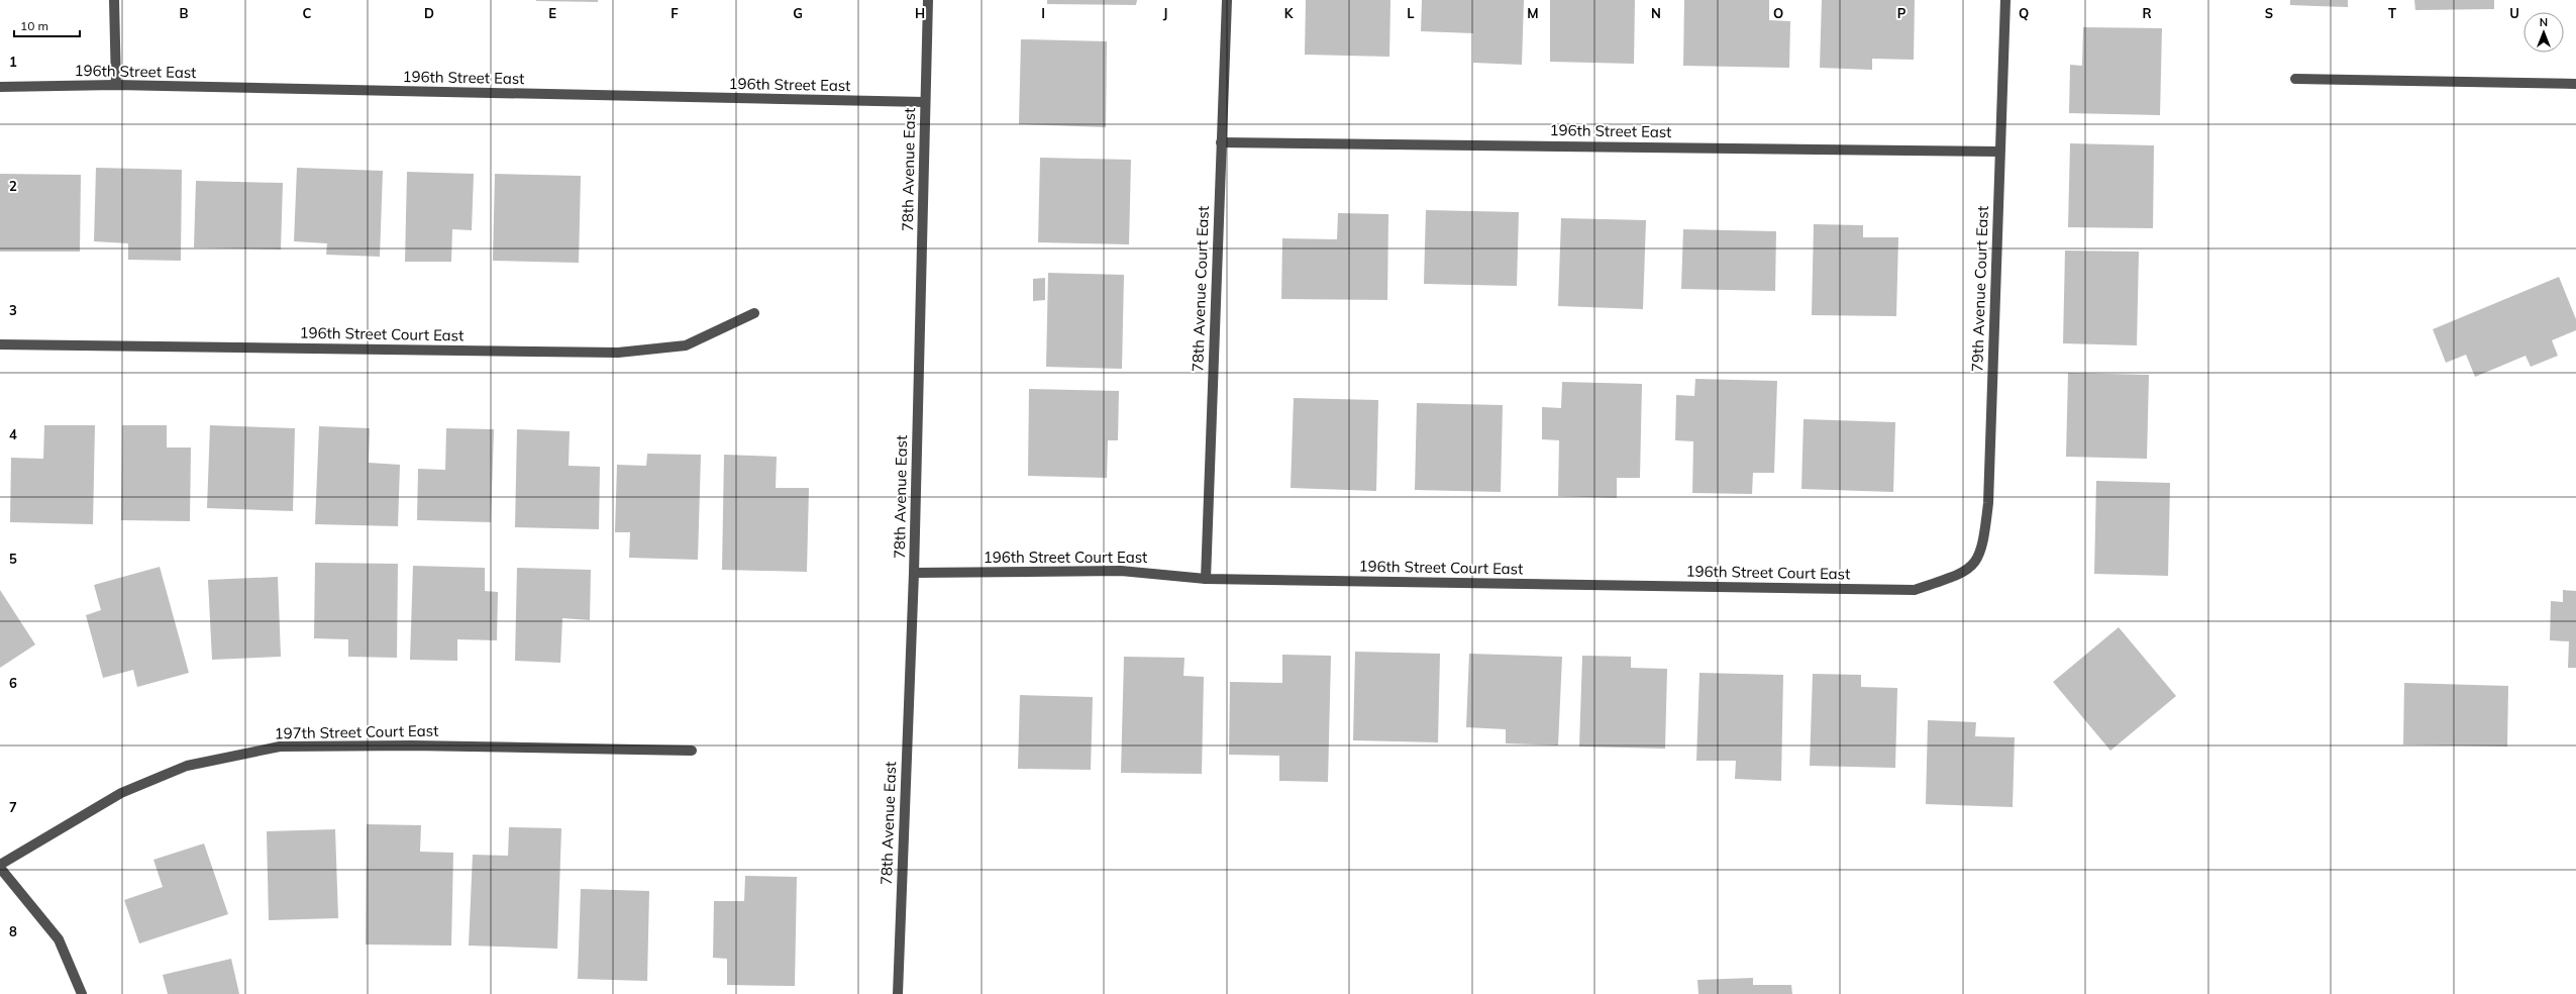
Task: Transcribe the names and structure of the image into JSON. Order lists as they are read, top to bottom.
{
  "streets": {
    "street": [
      "196th Street East",
      "78th Avenue East",
      "78th Avenue Court East",
      "79th Avenue Court East",
      "196th Street Court East",
      "197th Street Court East"
    ]
  },
  "crossings": [
    ["196th Street East", "78th Avenue East"],
    ["196th Street East", "78th Avenue Court East"],
    ["196th Street East", "79th Avenue Court East"],
    ["78th Avenue East", "196th Street Court East"],
    ["78th Avenue Court East", "196th Street Court East"],
    ["79th Avenue Court East", "196th Street Court East"]
  ],
  "scale_bar": "10 m",
  "north": "top",
  "grid": {
    "columns": [
      "B",
      "C",
      "D",
      "E",
      "F",
      "G",
      "H",
      "I",
      "J",
      "K",
      "L",
      "M",
      "N",
      "O",
      "P",
      "Q",
      "R",
      "S",
      "T",
      "U"
    ],
    "rows": [
      "1",
      "2",
      "3",
      "4",
      "5",
      "6",
      "7",
      "8"
    ]
  }
}
